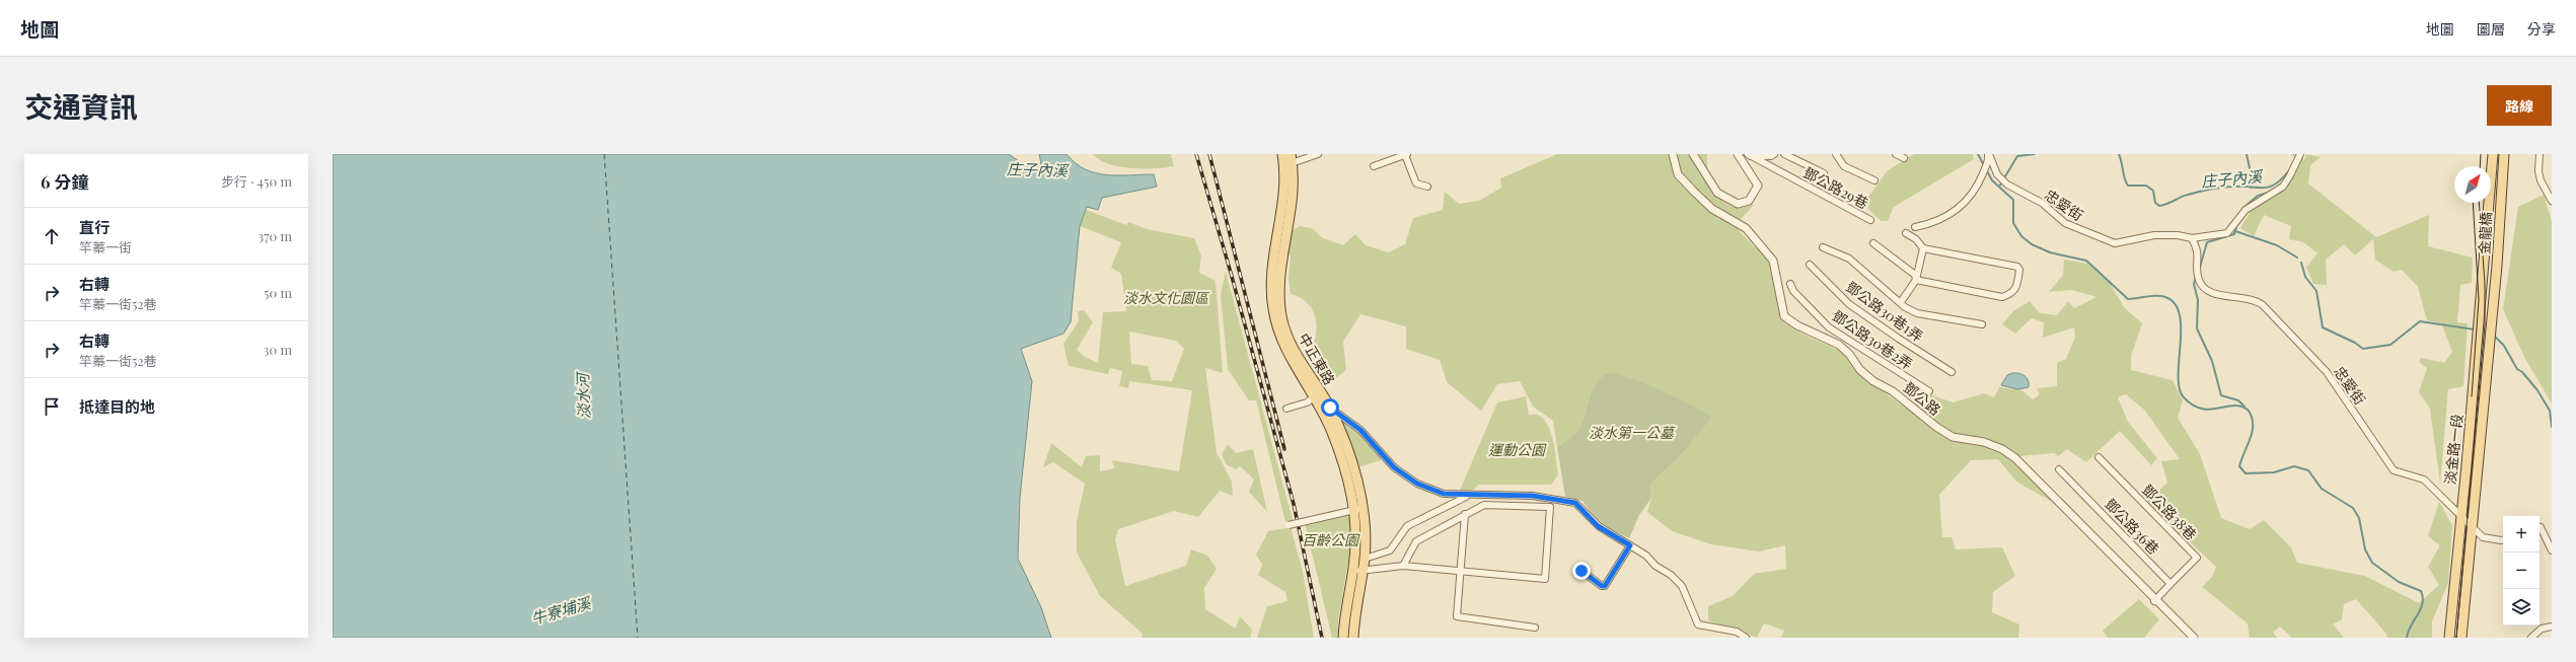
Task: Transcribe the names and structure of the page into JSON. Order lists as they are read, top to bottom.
{
  "streets": {
    "main road": ["金龍橋", "中正東路", "淡金路一段"],
    "street": [
      "鄧公路29巷",
      "忠愛街",
      "鄧公路30巷1弄",
      "鄧公路30巷2弄",
      "鄧公路",
      "鄧公路38巷",
      "鄧公路36巷"
    ]
  },
  "crossings": [
    ["忠愛街", "淡金路一段"],
    ["金龍橋", "淡金路一段"],
    ["鄧公路38巷", "鄧公路36巷"]
  ],
  "water": ["庄子內溪", "淡水河", "牛寮埔溪"],
  "parks": [
    "淡水文化園區",
    "淡水第一公墓",
    "運動公園",
    "百齡公園"
  ],
  "north": "top right",
  "page": {
    "header": "地圖",
    "nav": ["地圖", "圖層", "分享"],
    "title": "交通資訊",
    "buttons": "路線",
    "heading": ["6 分鐘", "步行 · 450 m"],
    "list": [
      ["直行", "竿蓁一街", "370 m"],
      ["右轉", "竿蓁一街52巷", "50 m"],
      ["右轉", "竿蓁一街52巷", "30 m"],
      "抵達目的地"
    ],
    "map_buttons": ["+", "−"]
  }
}
